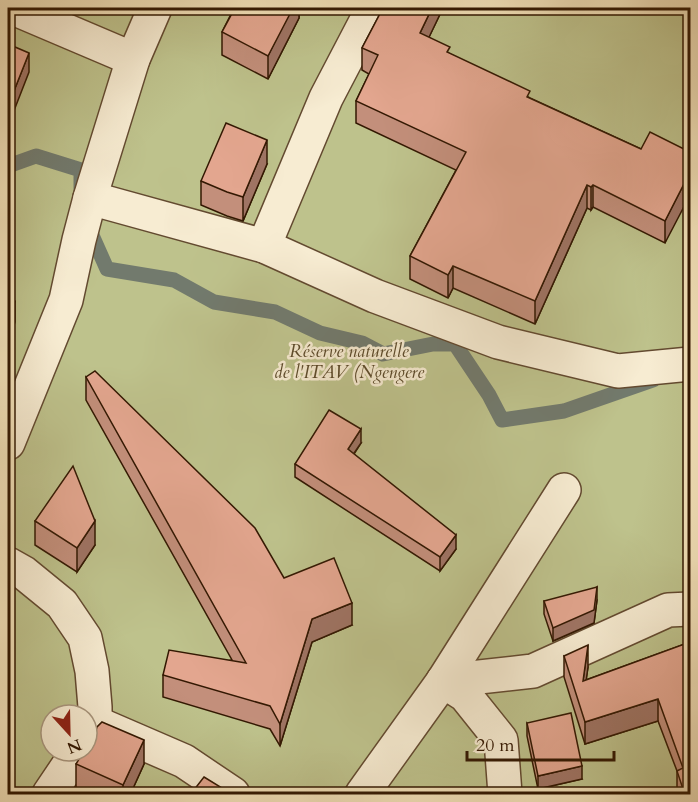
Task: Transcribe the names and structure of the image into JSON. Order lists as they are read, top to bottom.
{
  "parks": ["Réserve naturelle de l'ITAV (Ngengere"],
  "scale_bar": "20 m",
  "north": "bottom"
}
